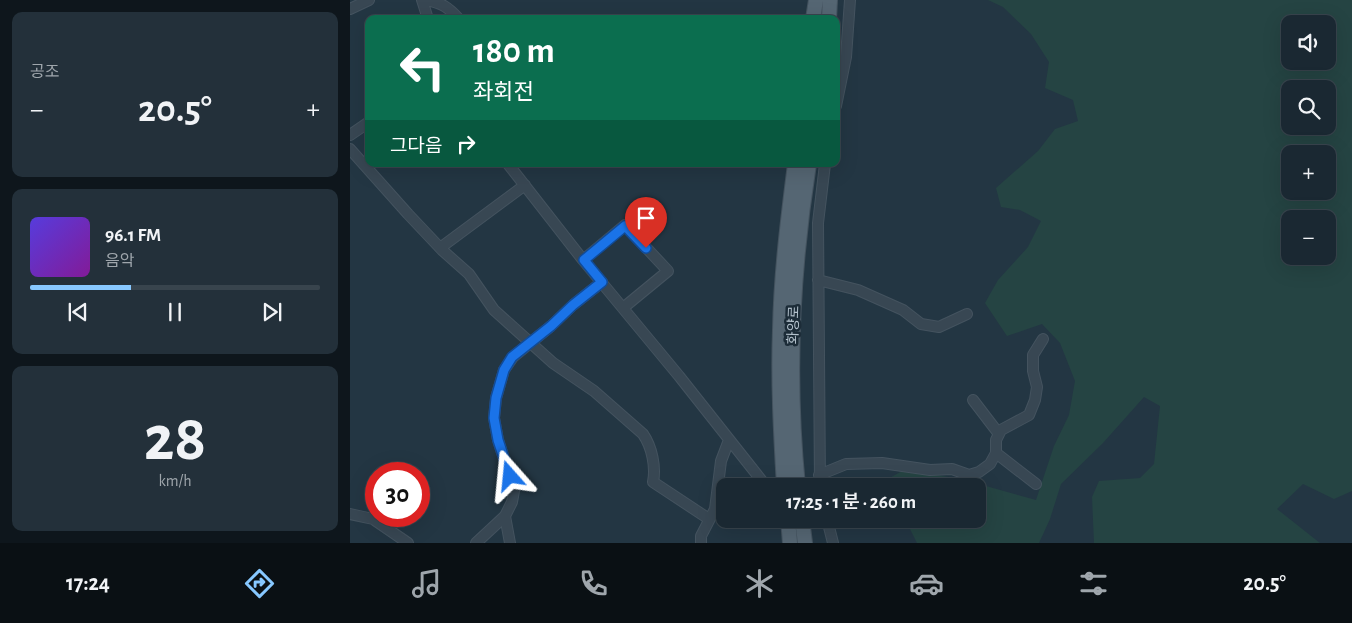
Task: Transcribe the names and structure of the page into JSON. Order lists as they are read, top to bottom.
{
  "streets": {
    "main road": ["화양로"]
  },
  "page": {
    "tile": [
      "공조",
      ["28", "km/h"]
    ],
    "map_buttons": ["+", "−"],
    "turn": ["180 m", "좌회전"],
    "heat": ["−", "20.5°", "+"],
    "then": "그다음",
    "song": ["96.1 FM", "음악"],
    "limit": "30",
    "trip": "17:25 · 1 분 · 260 m",
    "tabs": ["17:24", "20.5°"]
  }
}
